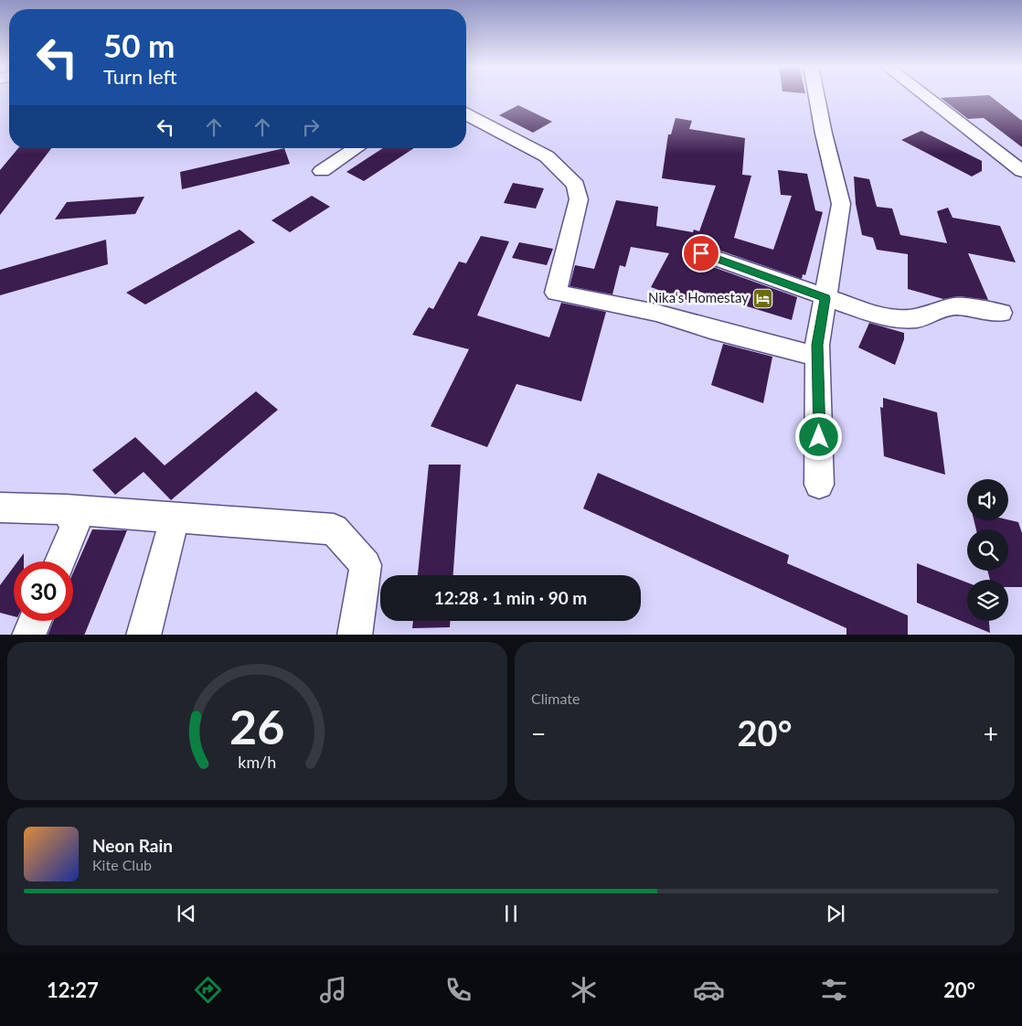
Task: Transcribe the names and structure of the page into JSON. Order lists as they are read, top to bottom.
{
  "places": {
    "hotel": ["Nika‘s Homestay"]
  },
  "page": {
    "turn": ["50 m", "Turn left"],
    "limit": "30",
    "trip": "12:28 · 1 min · 90 m",
    "tile": "Climate",
    "heat": ["−", "20°", "+"],
    "song": ["Neon Rain", "Kite Club"],
    "tabs": ["12:27", "20°"],
    "gauge": ["26", "km/h"]
  }
}
